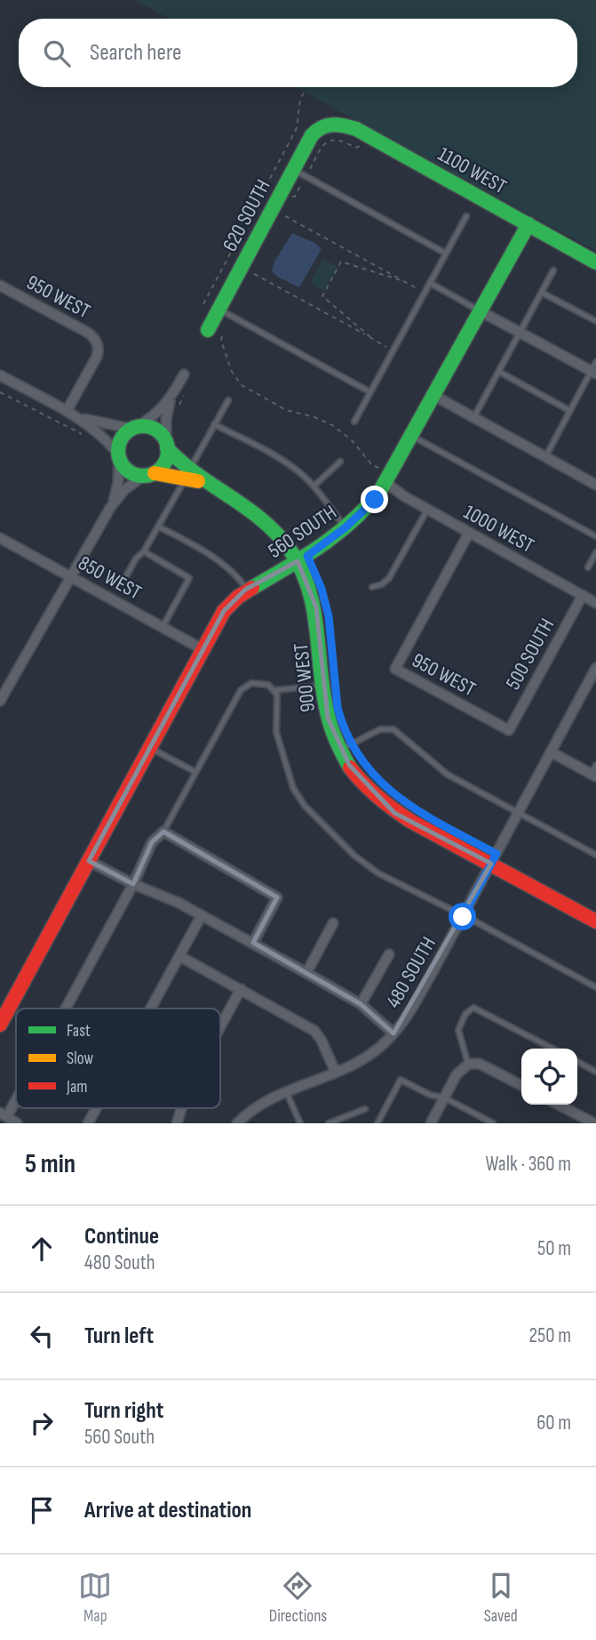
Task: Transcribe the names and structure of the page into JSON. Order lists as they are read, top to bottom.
{
  "streets": {
    "street": [
      "1100 WEST",
      "620 SOUTH",
      "950 WEST",
      "1000 WEST",
      "560 SOUTH",
      "850 WEST",
      "500 SOUTH",
      "900 WEST",
      "480 SOUTH"
    ]
  },
  "crossings": [
    ["1100 WEST", "620 SOUTH"],
    ["1100 WEST", "560 SOUTH"],
    ["950 WEST", "1000 WEST"],
    ["950 WEST", "500 SOUTH"],
    ["1000 WEST", "560 SOUTH"],
    ["1000 WEST", "500 SOUTH"],
    ["560 SOUTH", "850 WEST"],
    ["560 SOUTH", "900 WEST"],
    ["900 WEST", "480 SOUTH"]
  ],
  "legend": ["Fast", "Slow", "Jam"],
  "page": {
    "search": "Search here",
    "heading": ["5 min", "Walk · 360 m"],
    "list": [
      ["Continue", "480 South", "50 m"],
      ["Turn left", "250 m"],
      ["Turn right", "560 South", "60 m"],
      "Arrive at destination"
    ],
    "nav": ["Map", "Directions", "Saved"]
  }
}
